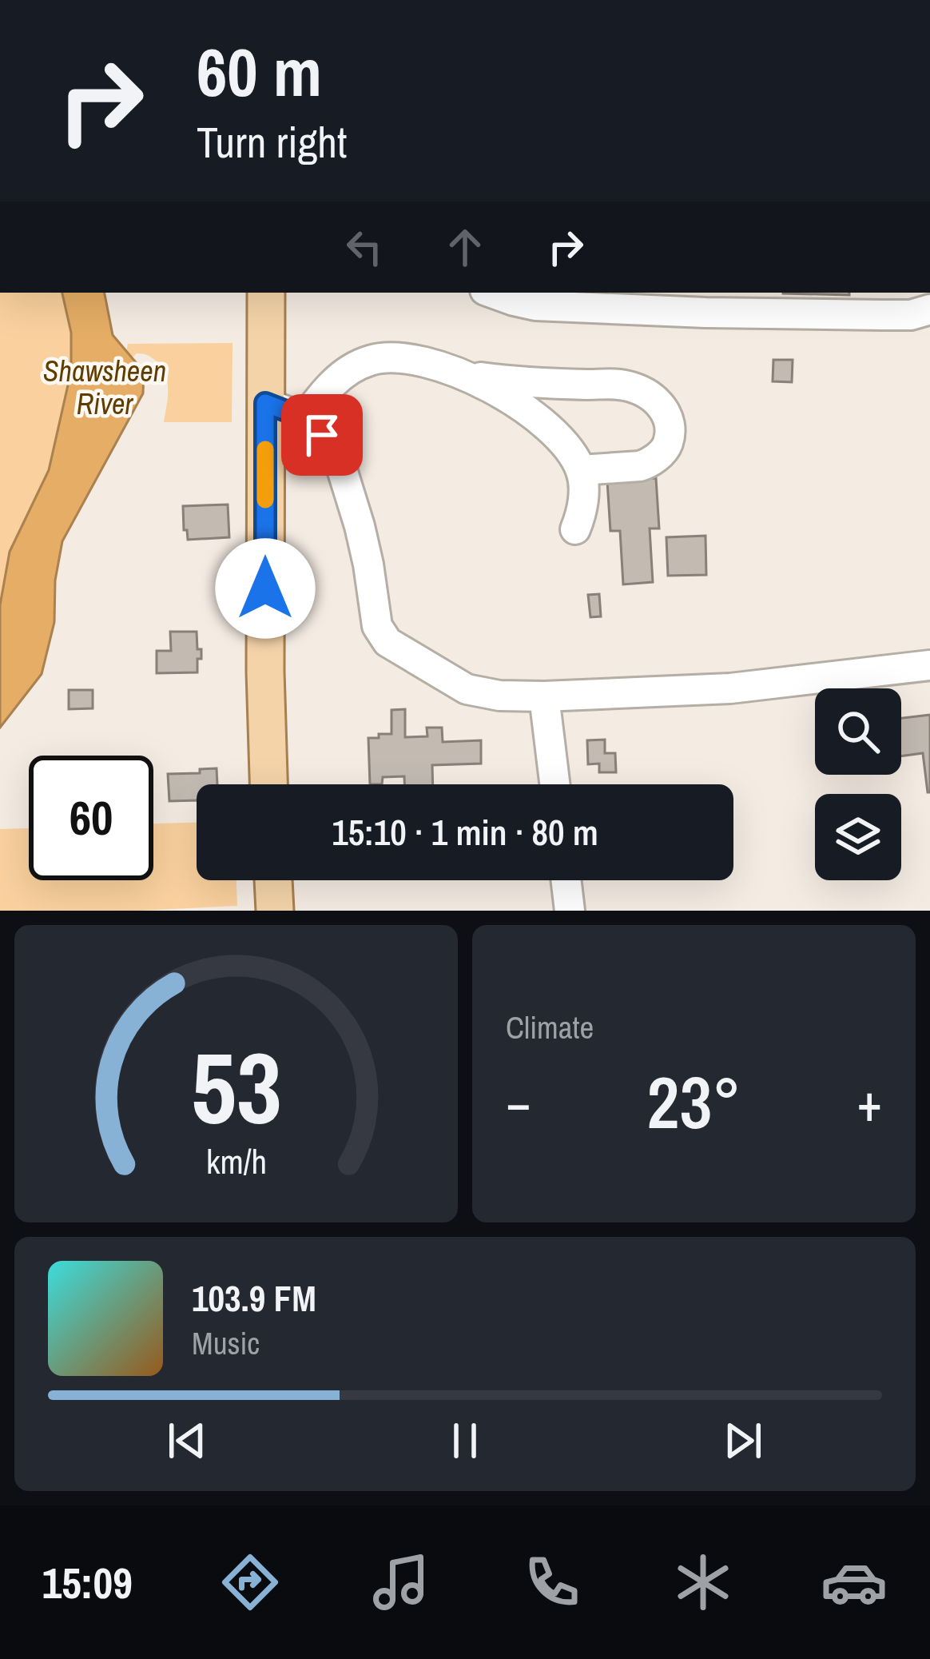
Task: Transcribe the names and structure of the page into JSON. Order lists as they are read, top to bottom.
{
  "water": ["Shawsheen River"],
  "page": {
    "turn": ["60 m", "Turn right"],
    "limit": "60",
    "trip": "15:10 · 1 min · 80 m",
    "tile": "Climate",
    "heat": ["−", "23°", "+"],
    "song": ["103.9 FM", "Music"],
    "tabs": "15:09",
    "gauge": ["53", "km/h"]
  }
}
